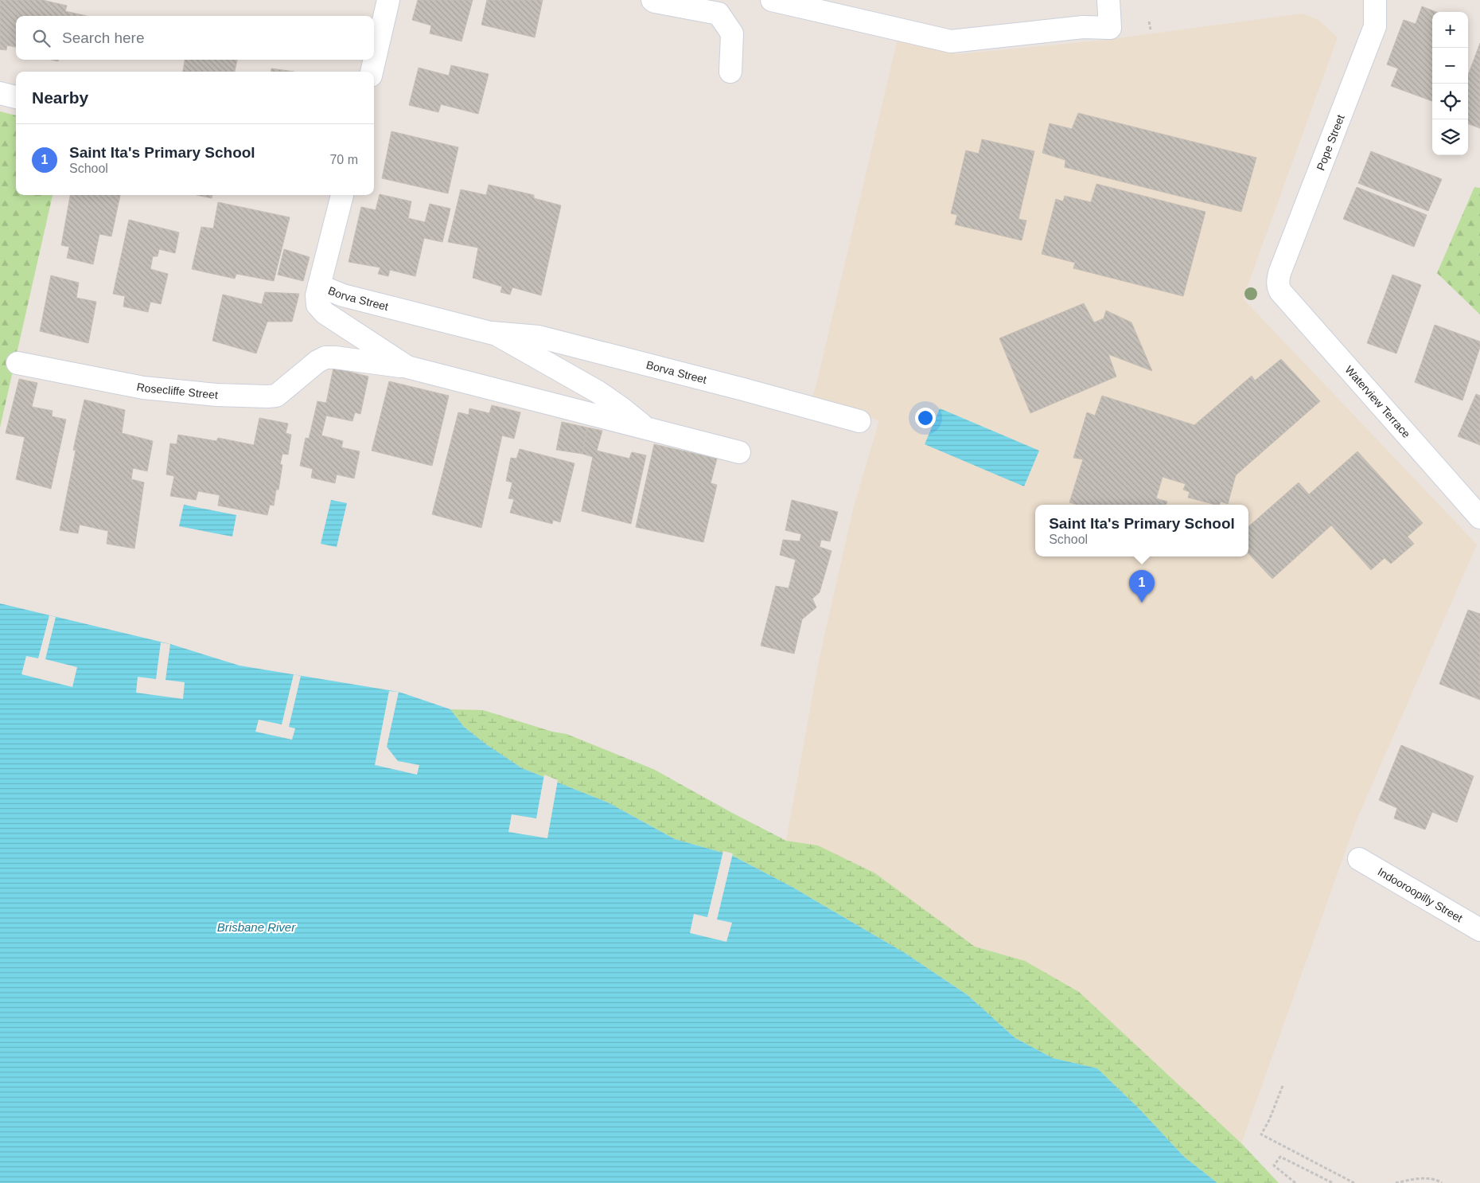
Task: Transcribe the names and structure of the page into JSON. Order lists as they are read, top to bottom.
{
  "streets": {
    "street": [
      "Pope Street",
      "Borva Street",
      "Rosecliffe Street",
      "Waterview Terrace",
      "Indooroopilly Street"
    ]
  },
  "crossings": [
    ["Pope Street", "Waterview Terrace"],
    ["Borva Street", "Rosecliffe Street"]
  ],
  "water": ["Brisbane River"],
  "page": {
    "map_buttons": ["+", "−"],
    "search": "Search here",
    "heading": "Nearby",
    "list": [
      {
        "mark": "1",
        "name": "Saint Ita's Primary School",
        "note": "School",
        "value": "70 m"
      }
    ],
    "popup": ["Saint Ita's Primary School", "School"],
    "pins": "1"
  }
}
